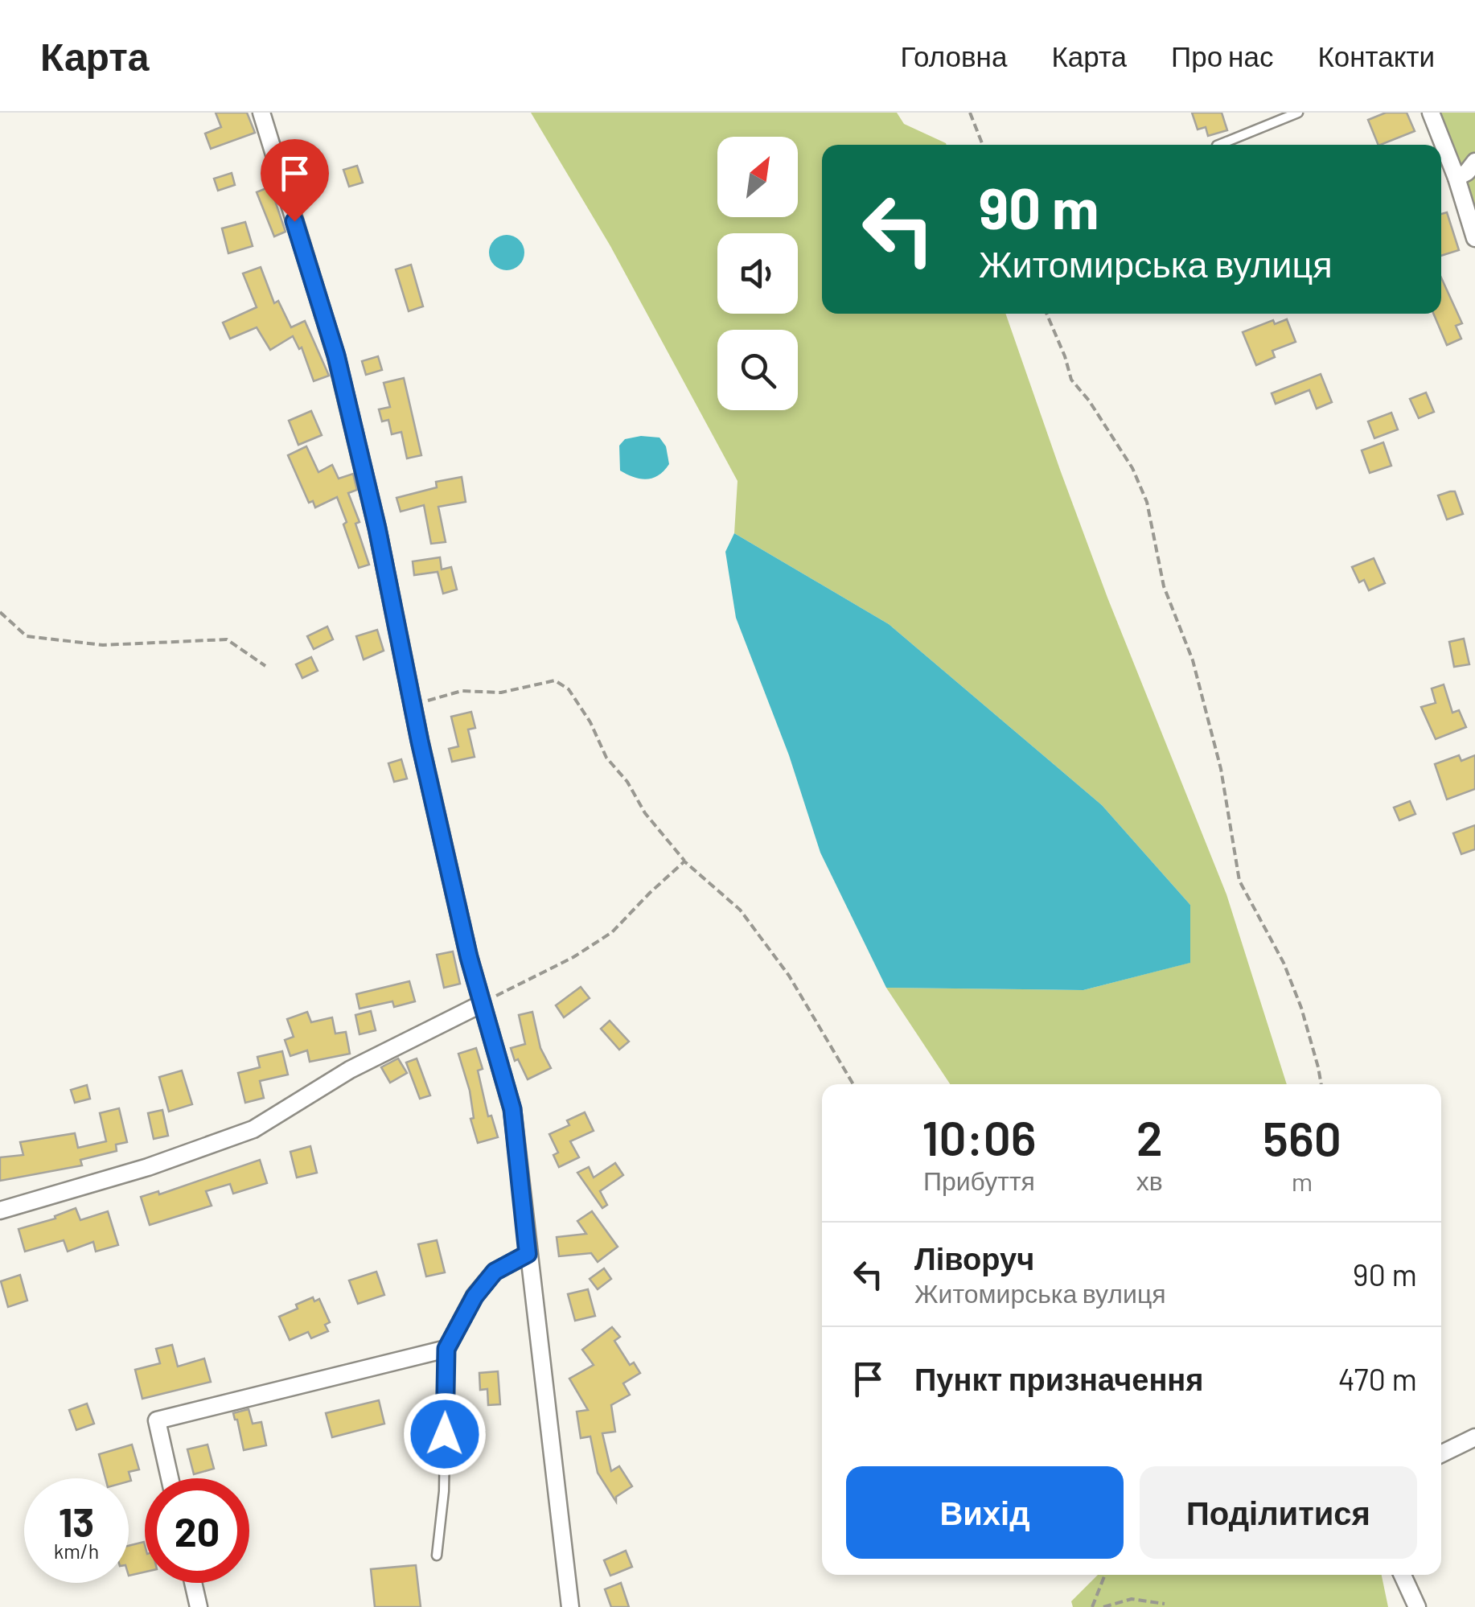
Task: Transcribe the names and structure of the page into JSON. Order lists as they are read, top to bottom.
{
  "north": "top right",
  "page": {
    "header": "Карта",
    "nav": [
      "Головна",
      "Карта",
      "Про нас",
      "Контакти"
    ],
    "turn": ["90 m", "Житомирська вулиця"],
    "eta": [
      "10:06",
      "Прибуття",
      "2",
      "хв",
      "560",
      "m"
    ],
    "list": [
      {
        "name": "Ліворуч",
        "note": "Житомирська вулиця",
        "value": "90 m"
      },
      {
        "name": "Пункт призначення",
        "value": "470 m"
      }
    ],
    "buttons": ["Вихід", "Поділитися"],
    "speed": "13 km/h",
    "limit": "20"
  }
}
